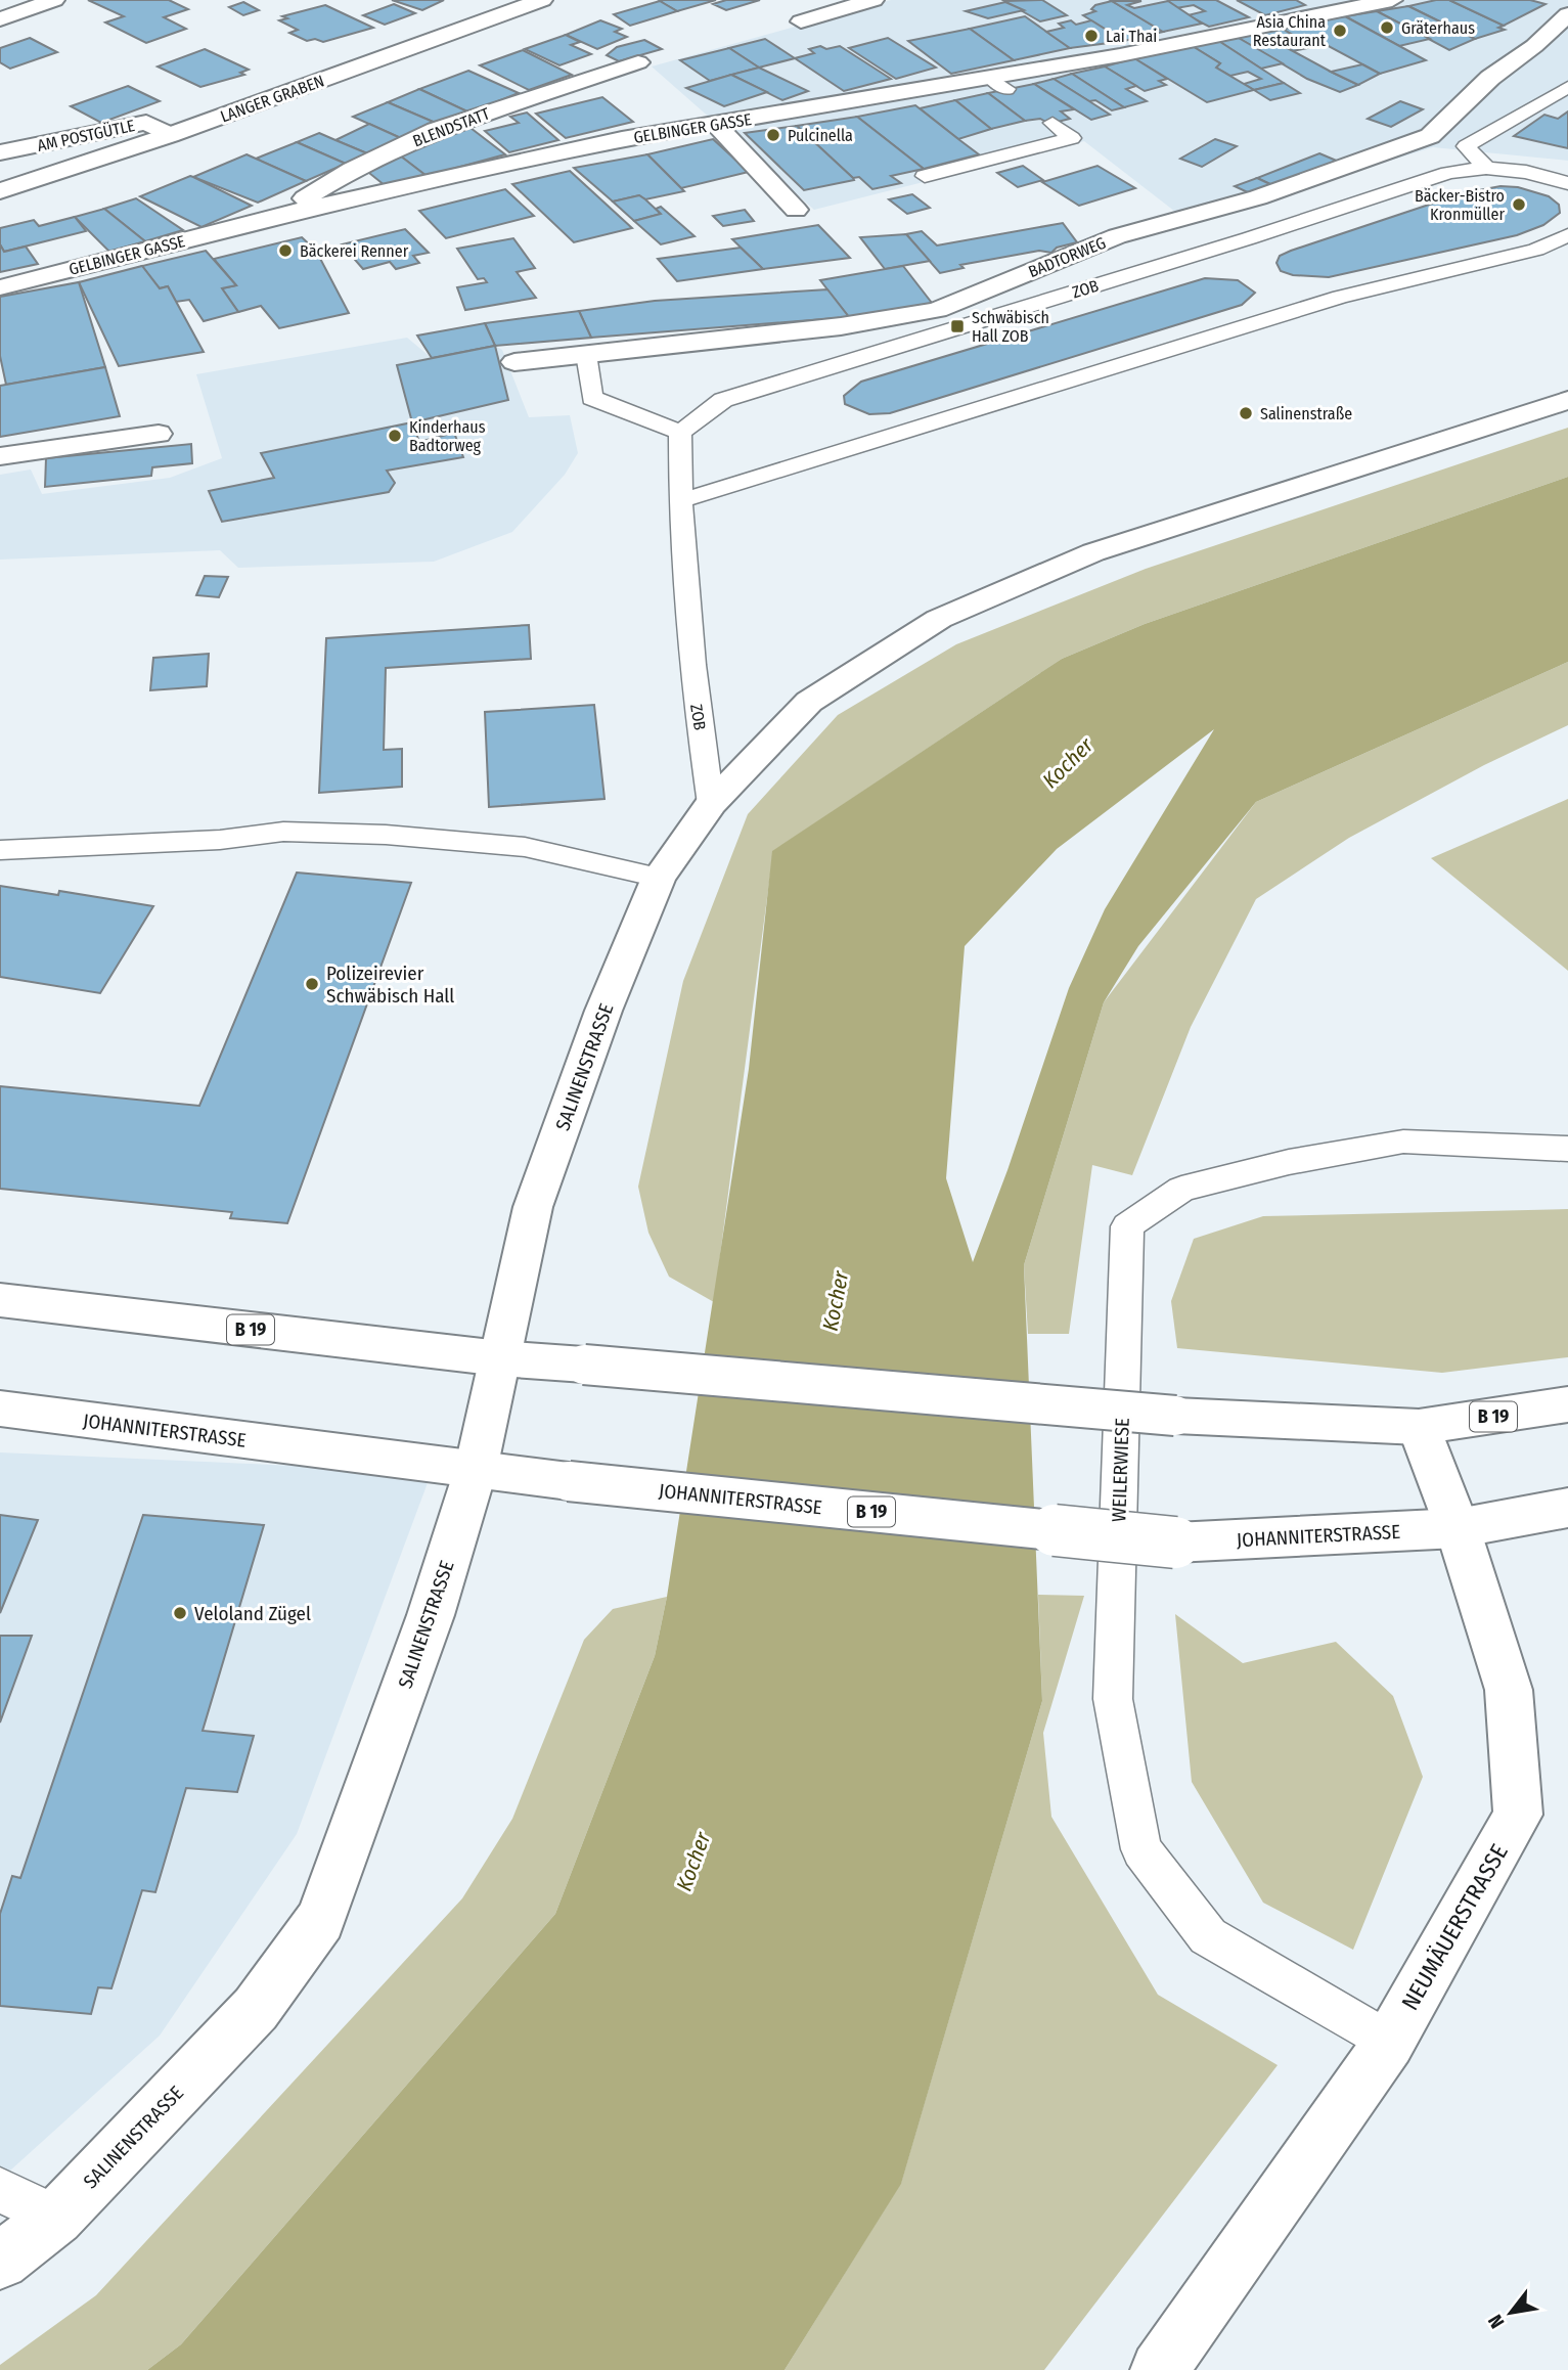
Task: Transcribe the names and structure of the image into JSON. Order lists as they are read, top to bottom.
{
  "streets": {
    "street": [
      "LANGER GRABEN",
      "BLENDSTATT",
      "GELBINGER GASSE",
      "AM POSTGÜTLE",
      "BADTORWEG",
      "SALINENSTRASSE",
      "B 19",
      "JOHANNITERSTRASSE",
      "NEUMÄUERSTRASSE"
    ],
    "lane": ["ZOB", "WEILERWIESE"]
  },
  "crossings": [
    ["LANGER GRABEN", "AM POSTGÜTLE"],
    ["BLENDSTATT", "GELBINGER GASSE"],
    ["ZOB", "SALINENSTRASSE"],
    ["SALINENSTRASSE", "B 19"],
    ["SALINENSTRASSE", "JOHANNITERSTRASSE"],
    ["B 19", "NEUMÄUERSTRASSE"],
    ["JOHANNITERSTRASSE", "NEUMÄUERSTRASSE"],
    ["WEILERWIESE", "NEUMÄUERSTRASSE"]
  ],
  "water": ["Kocher"],
  "places": {
    "other": [
      "Gräterhaus",
      "Asia China Restaurant",
      "Lai Thai",
      "Pulcinella",
      "Bäcker-Bistro Kronmüller",
      "Bäckerei Renner",
      "Salinenstraße",
      "Kinderhaus Badtorweg",
      "Polizeirevier Schwäbisch Hall",
      "Veloland Zügel"
    ],
    "transit": ["Schwäbisch Hall ZOB"]
  },
  "north": "bottom left"
}
